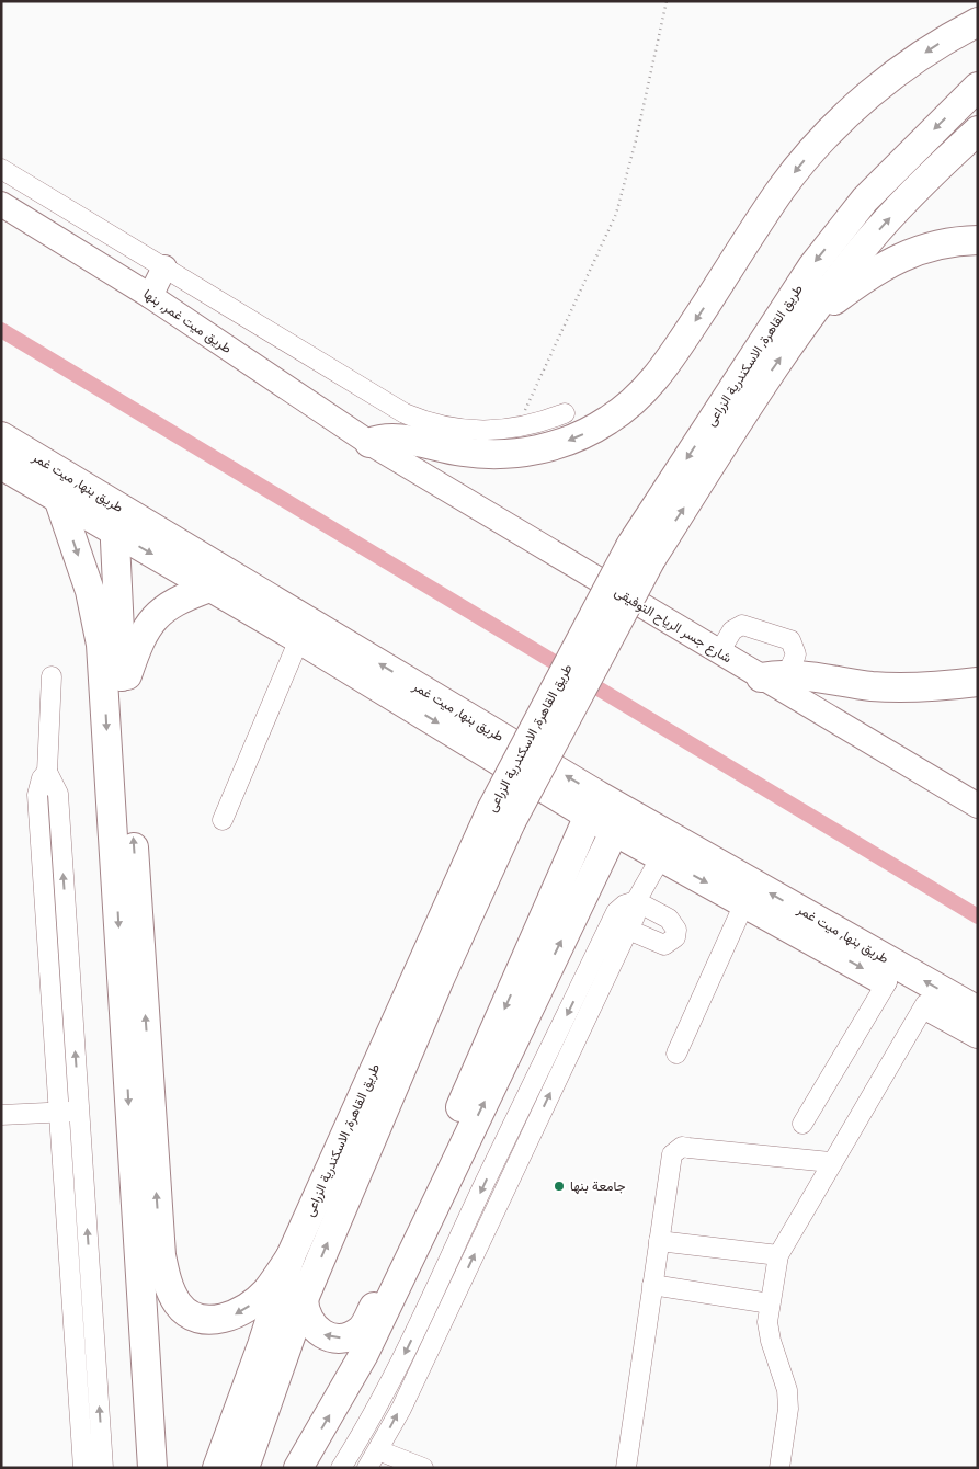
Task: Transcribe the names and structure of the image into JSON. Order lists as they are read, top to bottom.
{
  "streets": {
    "highway": ["طريق القاهرة, الاسكندرية الزراعى", "طريق بنها, ميت غمر"],
    "main road": ["طريق ميت غمر, بنها", "شارع جسر الرياح التوفيقى"]
  },
  "crossings": [
    ["طريق ميت غمر, بنها", "شارع جسر الرياح التوفيقى"]
  ],
  "places": ["جامعة بنها"]
}
